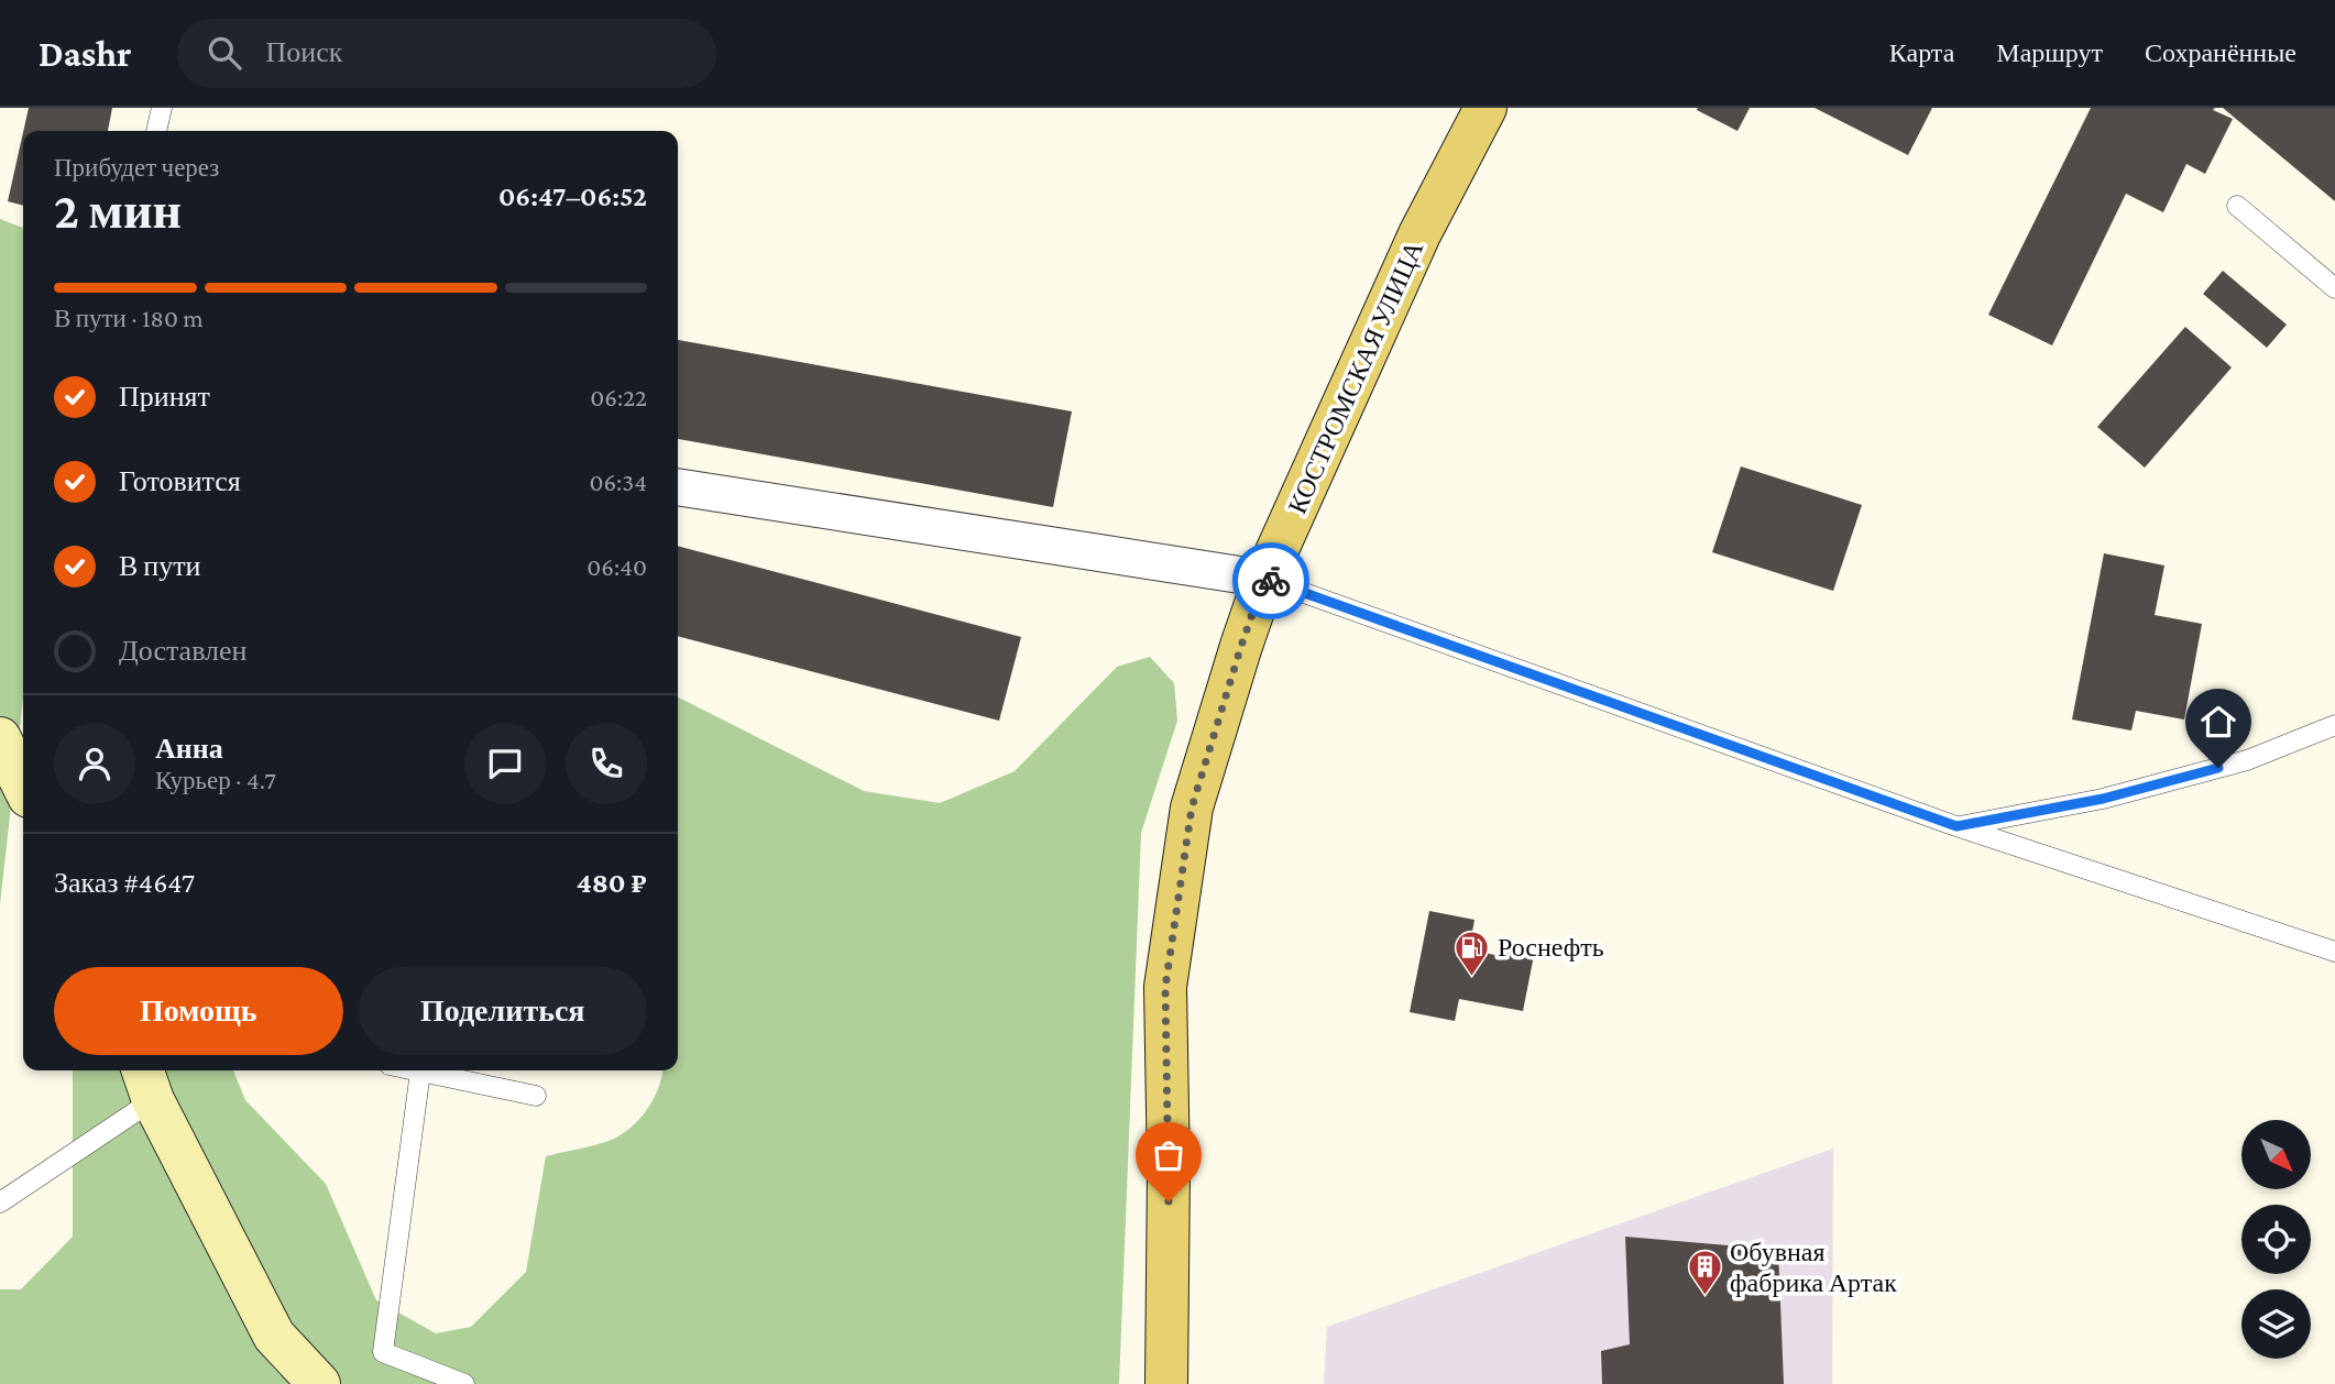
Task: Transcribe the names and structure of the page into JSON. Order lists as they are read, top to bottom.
{
  "streets": {
    "main road": ["КОСТРОМСКАЯ УЛИЦА"]
  },
  "places": {
    "fuel station": ["Роснефть"],
    "building": ["Обувная фабрика Артак"]
  },
  "north": "bottom right",
  "page": {
    "header": "Dashr",
    "search": "Поиск",
    "nav": ["Карта", "Маршрут", "Сохранённые"],
    "heading": ["2 мин", "Прибудет через", "06:47–06:52"],
    "panel": [
      "Анна",
      "Курьер · 4.7",
      "Заказ #4647",
      "480 ₽"
    ],
    "bar": "В пути · 180 m",
    "list": [
      ["Принят", "06:22"],
      ["Готовится", "06:34"],
      ["В пути", "06:40"],
      "Доставлен"
    ],
    "buttons": ["Помощь", "Поделиться"]
  }
}
